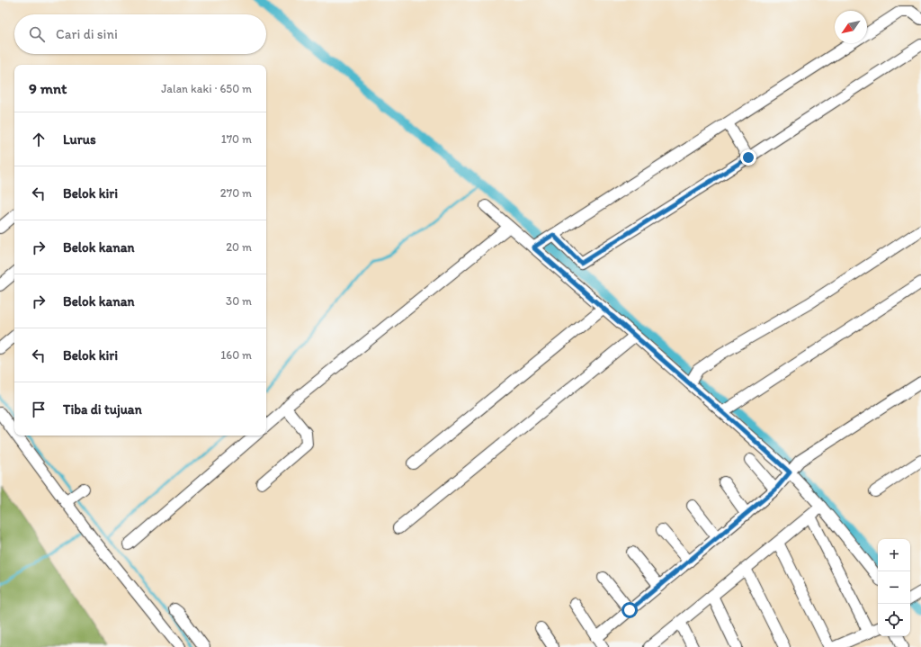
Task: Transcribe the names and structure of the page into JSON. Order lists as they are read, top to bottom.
{
  "north": "bottom left",
  "page": {
    "search": "Cari di sini",
    "heading": ["9 mnt", "Jalan kaki · 650 m"],
    "list": [
      ["Lurus", "170 m"],
      ["Belok kiri", "270 m"],
      ["Belok kanan", "20 m"],
      ["Belok kanan", "30 m"],
      ["Belok kiri", "160 m"],
      "Tiba di tujuan"
    ],
    "map_buttons": ["+", "−"]
  }
}
